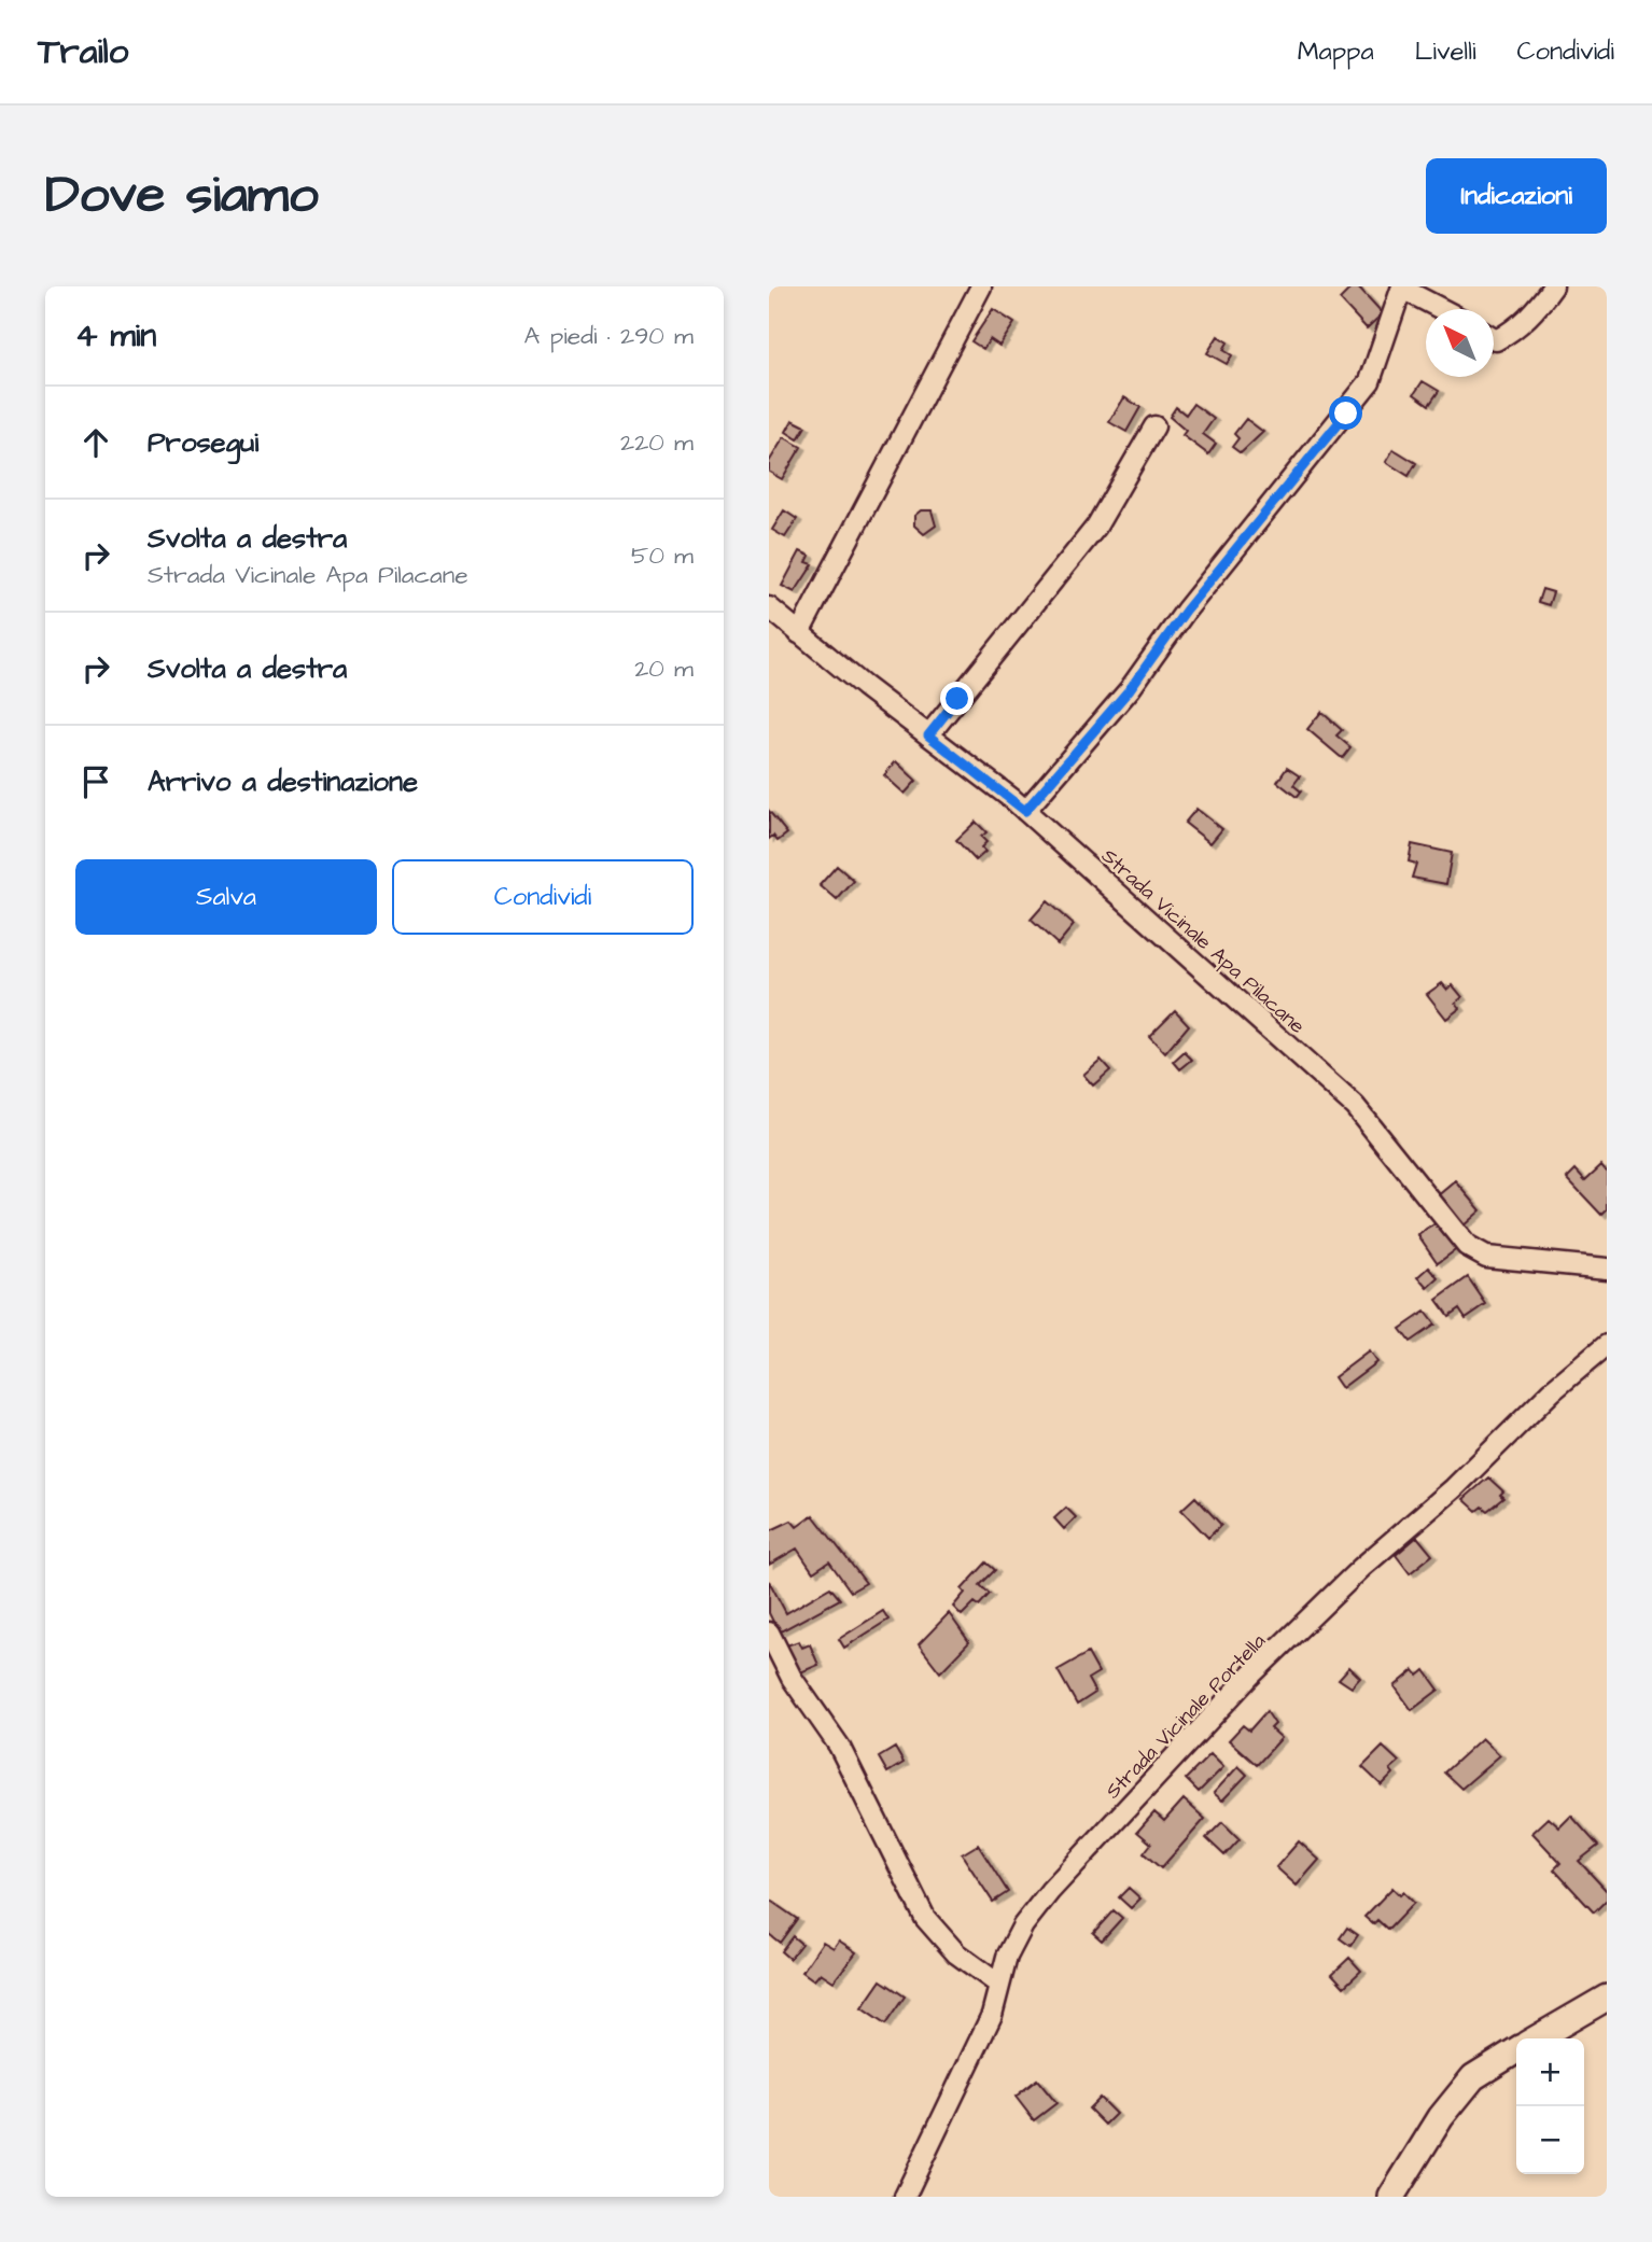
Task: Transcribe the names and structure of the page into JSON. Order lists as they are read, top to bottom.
{
  "streets": {
    "street": ["Strada Vicinale Apa Pilacane", "Strada Vicinale Portella"]
  },
  "north": "top left",
  "page": {
    "header": "Trailo",
    "nav": ["Mappa", "Livelli", "Condividi"],
    "buttons": [
      "Indicazioni",
      ["Salva", "Condividi"]
    ],
    "title": "Dove siamo",
    "heading": ["4 min", "A piedi · 290 m"],
    "list": [
      ["Prosegui", "220 m"],
      ["Svolta a destra", "Strada Vicinale Apa Pilacane", "50 m"],
      ["Svolta a destra", "20 m"],
      "Arrivo a destinazione"
    ],
    "map_buttons": ["+", "−"]
  }
}
